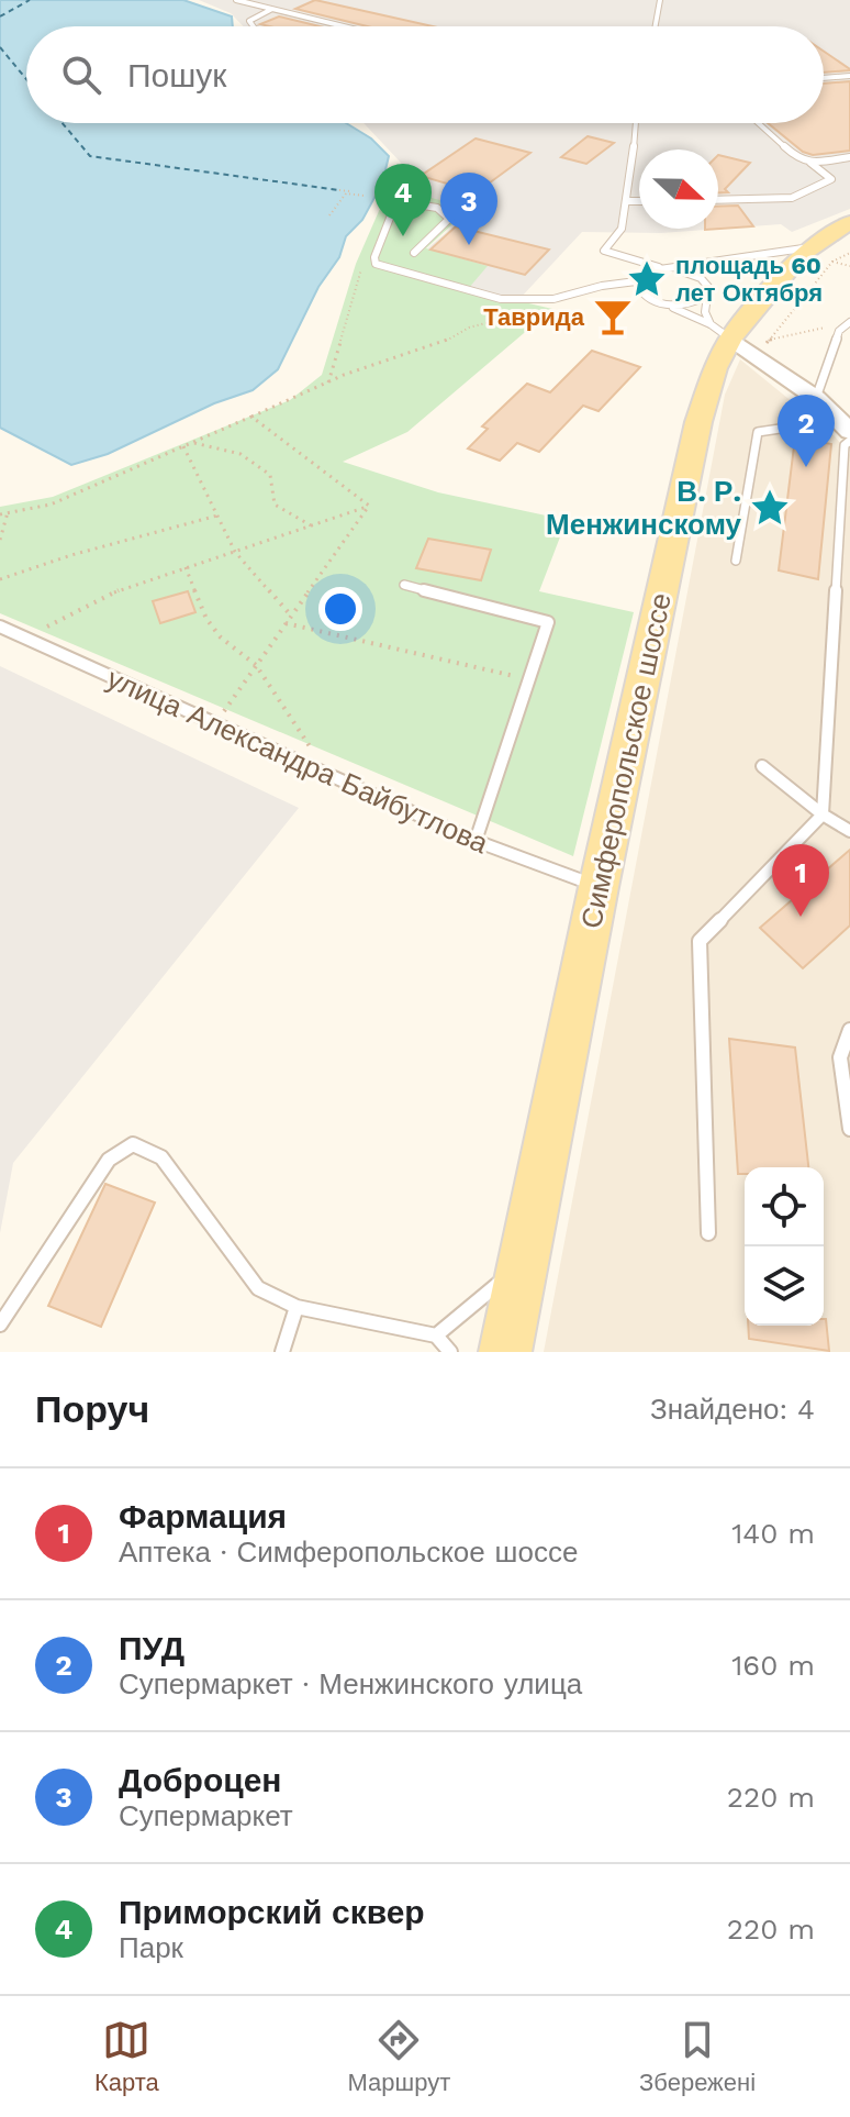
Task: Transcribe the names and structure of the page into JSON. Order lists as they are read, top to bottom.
{
  "streets": {
    "main road": ["Симферопольское шоссе"],
    "lane": ["улица Александра Байбутлова"]
  },
  "crossings": [
    ["улица Александра Байбутлова", "Симферопольское шоссе"]
  ],
  "places": {
    "place": ["площадь 60 лет Октября", "В. Р. Менжинскому"],
    "bar": ["Таврида"]
  },
  "north": "right",
  "page": {
    "search": "Пошук",
    "pins": [
      "4",
      "3",
      "2",
      "1"
    ],
    "heading": ["Поруч", "Знайдено: 4"],
    "list": [
      {
        "mark": "1",
        "name": "Фармация",
        "note": "Аптека · Симферопольское шоссе",
        "value": "140 m"
      },
      {
        "mark": "2",
        "name": "ПУД",
        "note": "Супермаркет · Менжинского улица",
        "value": "160 m"
      },
      {
        "mark": "3",
        "name": "Доброцен",
        "note": "Супермаркет",
        "value": "220 m"
      },
      {
        "mark": "4",
        "name": "Приморский сквер",
        "note": "Парк",
        "value": "220 m"
      }
    ],
    "nav": ["Карта", "Маршрут", "Збережені"]
  }
}
